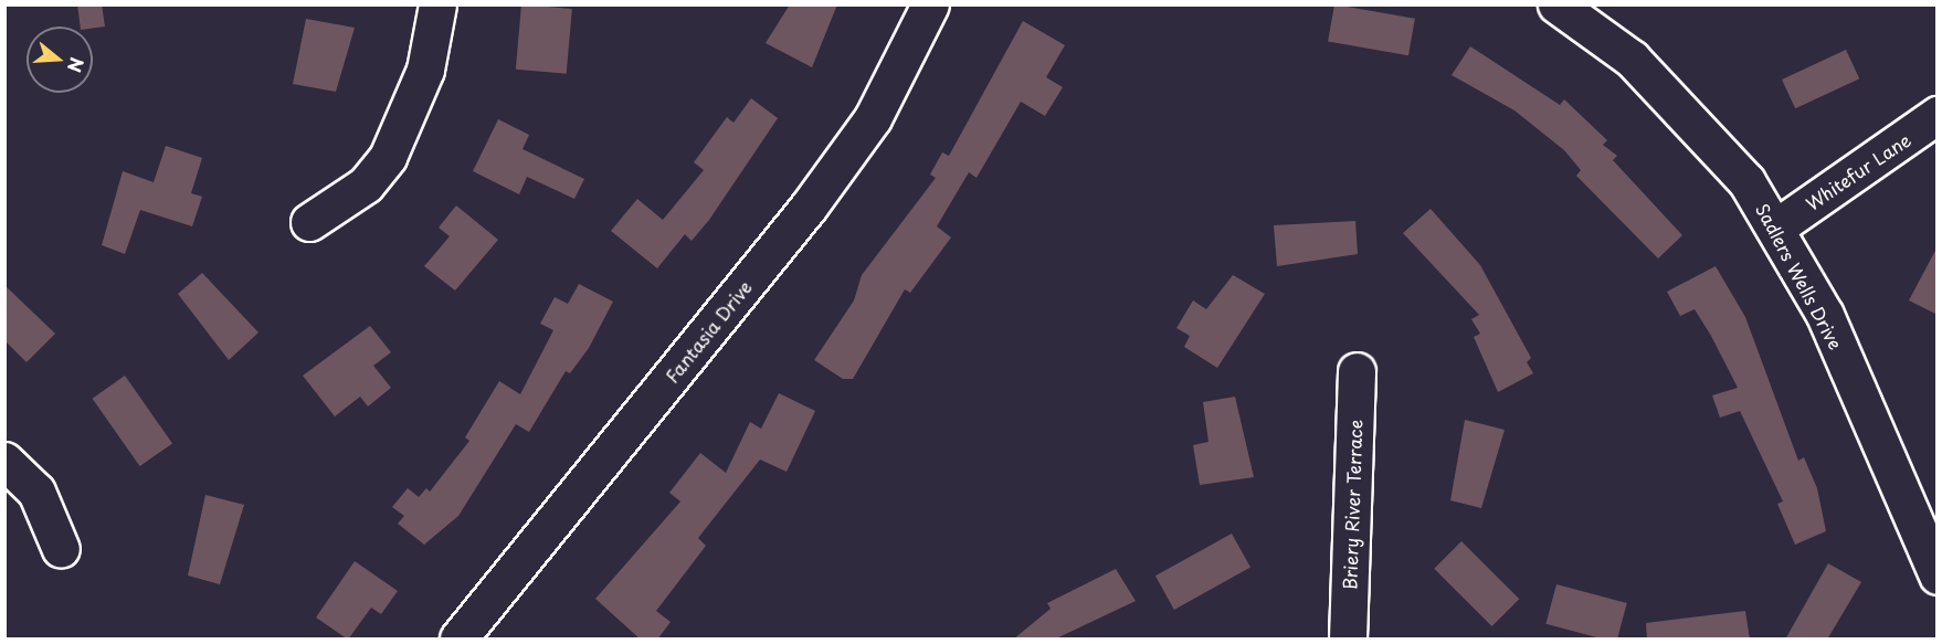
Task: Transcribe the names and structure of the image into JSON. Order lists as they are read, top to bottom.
{
  "streets": {
    "street": [
      "Whitefur Lane",
      "Sadlers Wells Drive",
      "Fantasia Drive",
      "Briery River Terrace"
    ]
  },
  "crossings": [
    ["Whitefur Lane", "Sadlers Wells Drive"]
  ],
  "north": "right"
}
